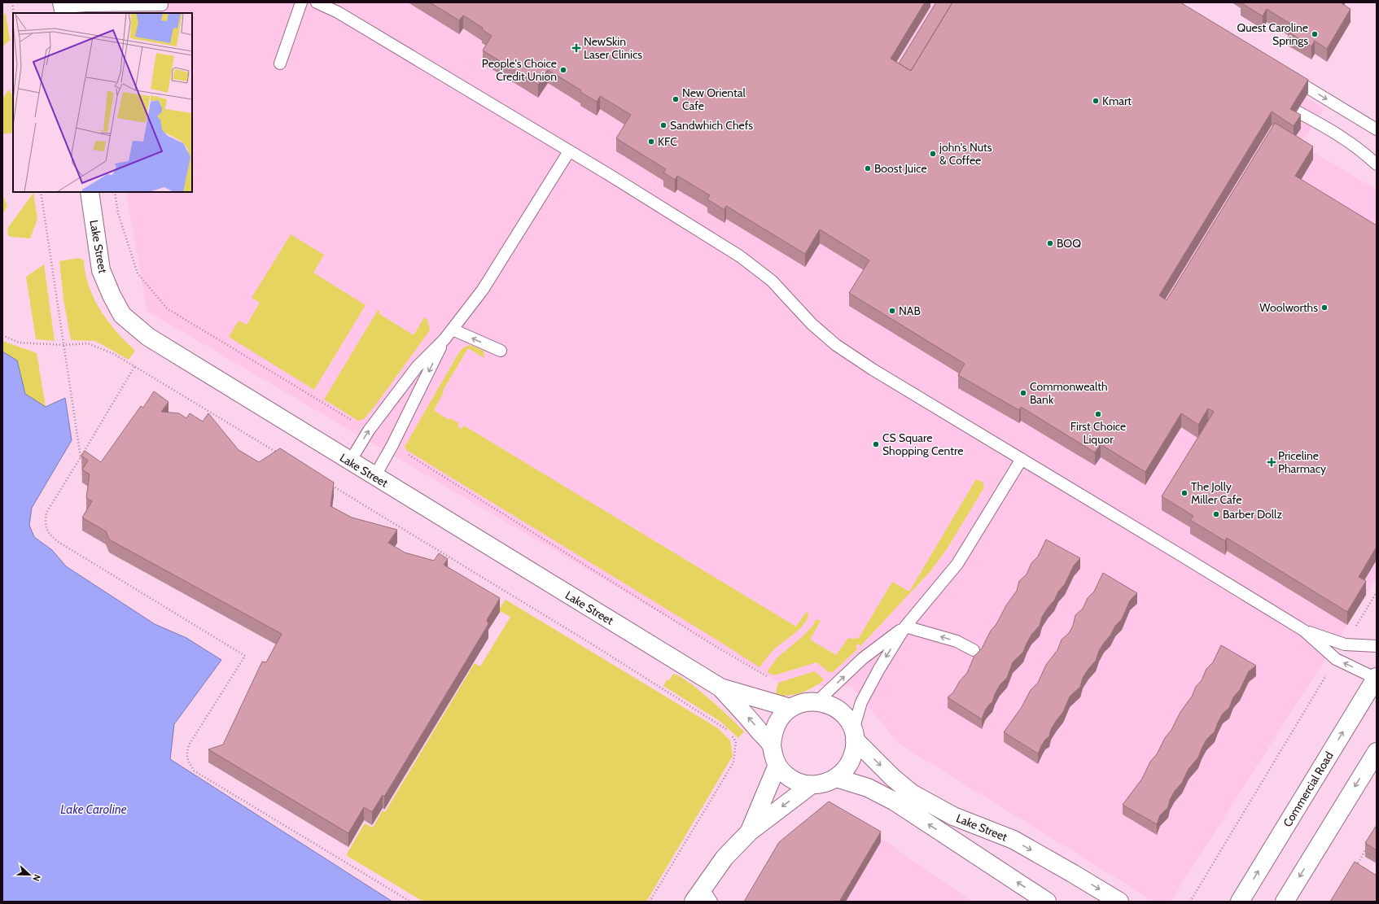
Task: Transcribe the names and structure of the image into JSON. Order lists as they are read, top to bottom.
{
  "streets": {
    "street": ["Lake Street", "Commercial Road"]
  },
  "water": ["Lake Caroline"],
  "places": {
    "other": [
      "Quest Caroline Springs",
      "People's Choice Credit Union",
      "New Oriental Cafe",
      "Kmart",
      "Sandwhich Chefs",
      "KFC",
      "john's Nuts & Coffee",
      "Boost Juice",
      "BOQ",
      "Woolworths",
      "NAB",
      "Commonwealth Bank",
      "First Choice Liquor",
      "CS Square Shopping Centre",
      "The Jolly Miller Cafe",
      "Barber Dollz"
    ],
    "health": ["NewSkin Laser Clinics", "Priceline Pharmacy"]
  },
  "north": "right"
}
